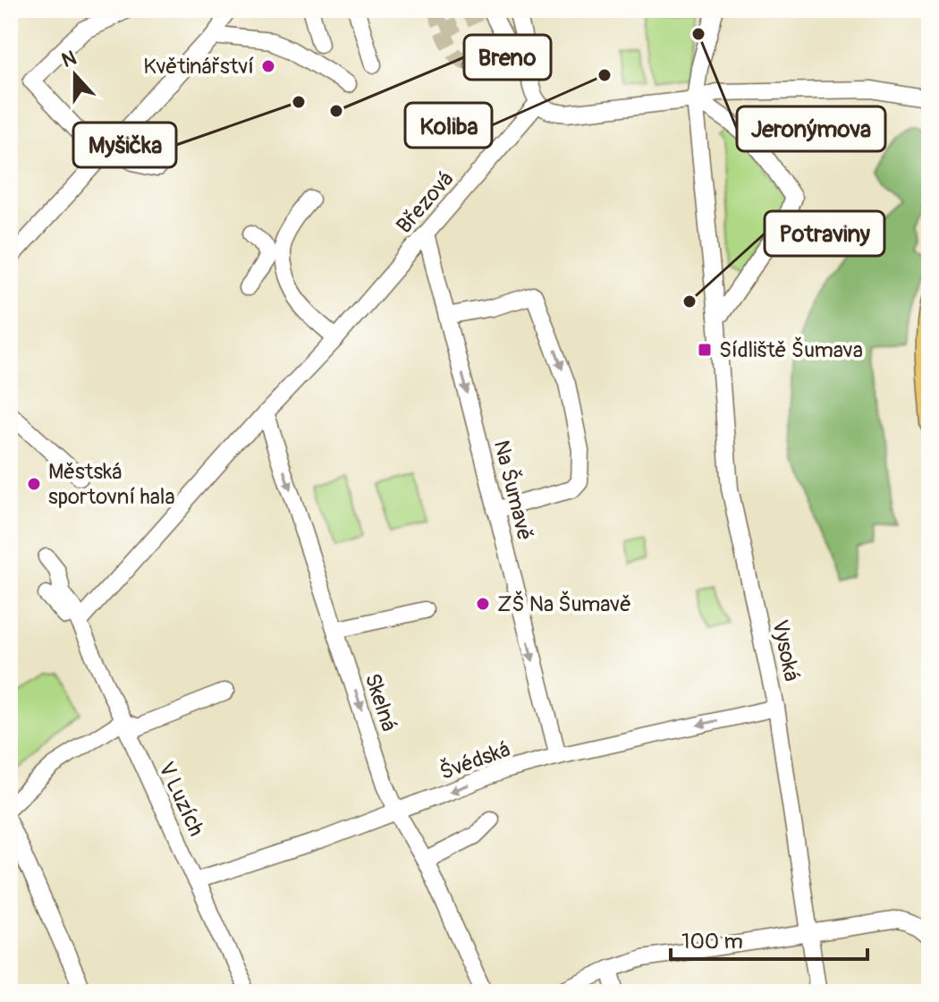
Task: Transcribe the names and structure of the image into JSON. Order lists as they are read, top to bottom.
{
  "streets": {
    "street": [
      "Březová",
      "Na Šumavě",
      "Vysoká",
      "Skelná",
      "Švédská",
      "V Luzích"
    ]
  },
  "crossings": [
    ["Březová", "Na Šumavě"],
    ["Březová", "Skelná"],
    ["Březová", "V Luzích"],
    ["Na Šumavě", "Švédská"],
    ["Vysoká", "Švédská"],
    ["Skelná", "Švédská"],
    ["Švédská", "V Luzích"]
  ],
  "one_way": ["Na Šumavě", "Skelná", "Švédská"],
  "places": {
    "other": [
      "Jeronýmova",
      "Květinářství",
      "Koliba",
      "Myšička",
      "Breno",
      "Potraviny",
      "Městská sportovní hala",
      "ZŠ Na Šumavě"
    ],
    "transit": ["Sídliště Šumava"]
  },
  "scale_bar": "100 m",
  "north": "top"
}
